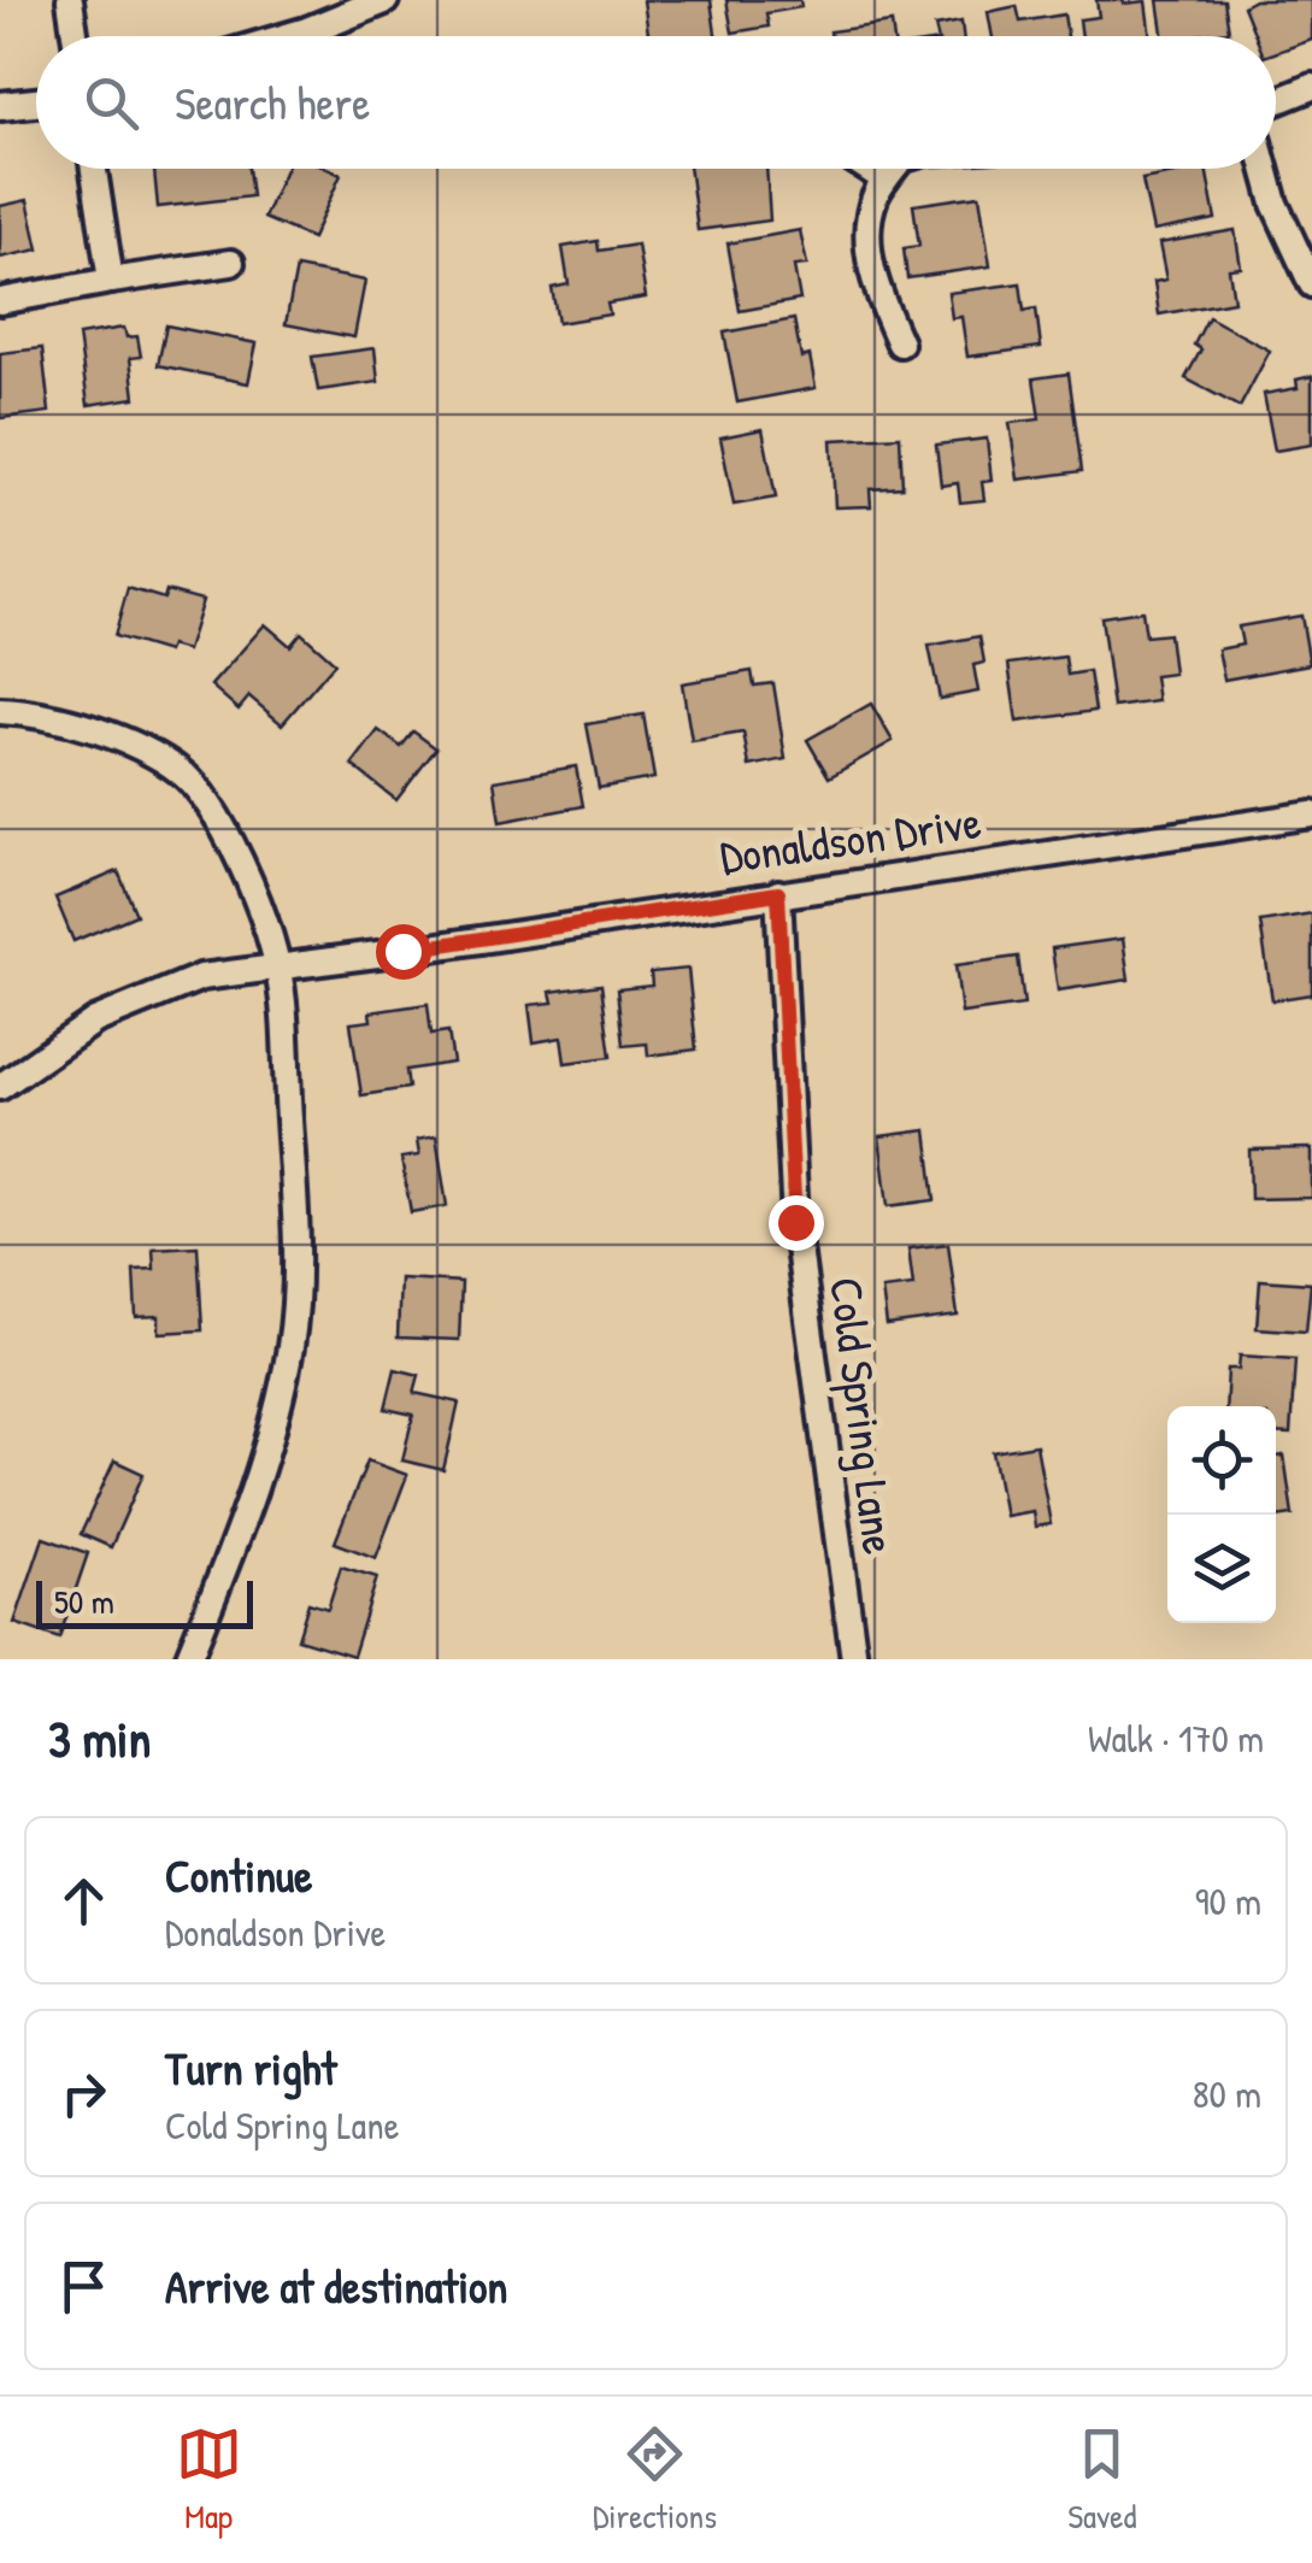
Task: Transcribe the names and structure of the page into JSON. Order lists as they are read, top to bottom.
{
  "streets": {
    "street": ["Donaldson Drive", "Cold Spring Lane"]
  },
  "crossings": [
    ["Donaldson Drive", "Cold Spring Lane"]
  ],
  "scale_bar": "50 m",
  "page": {
    "search": "Search here",
    "scale": "50 m",
    "heading": ["3 min", "Walk · 170 m"],
    "list": [
      ["Continue", "Donaldson Drive", "90 m"],
      ["Turn right", "Cold Spring Lane", "80 m"],
      "Arrive at destination"
    ],
    "nav": ["Map", "Directions", "Saved"]
  }
}
